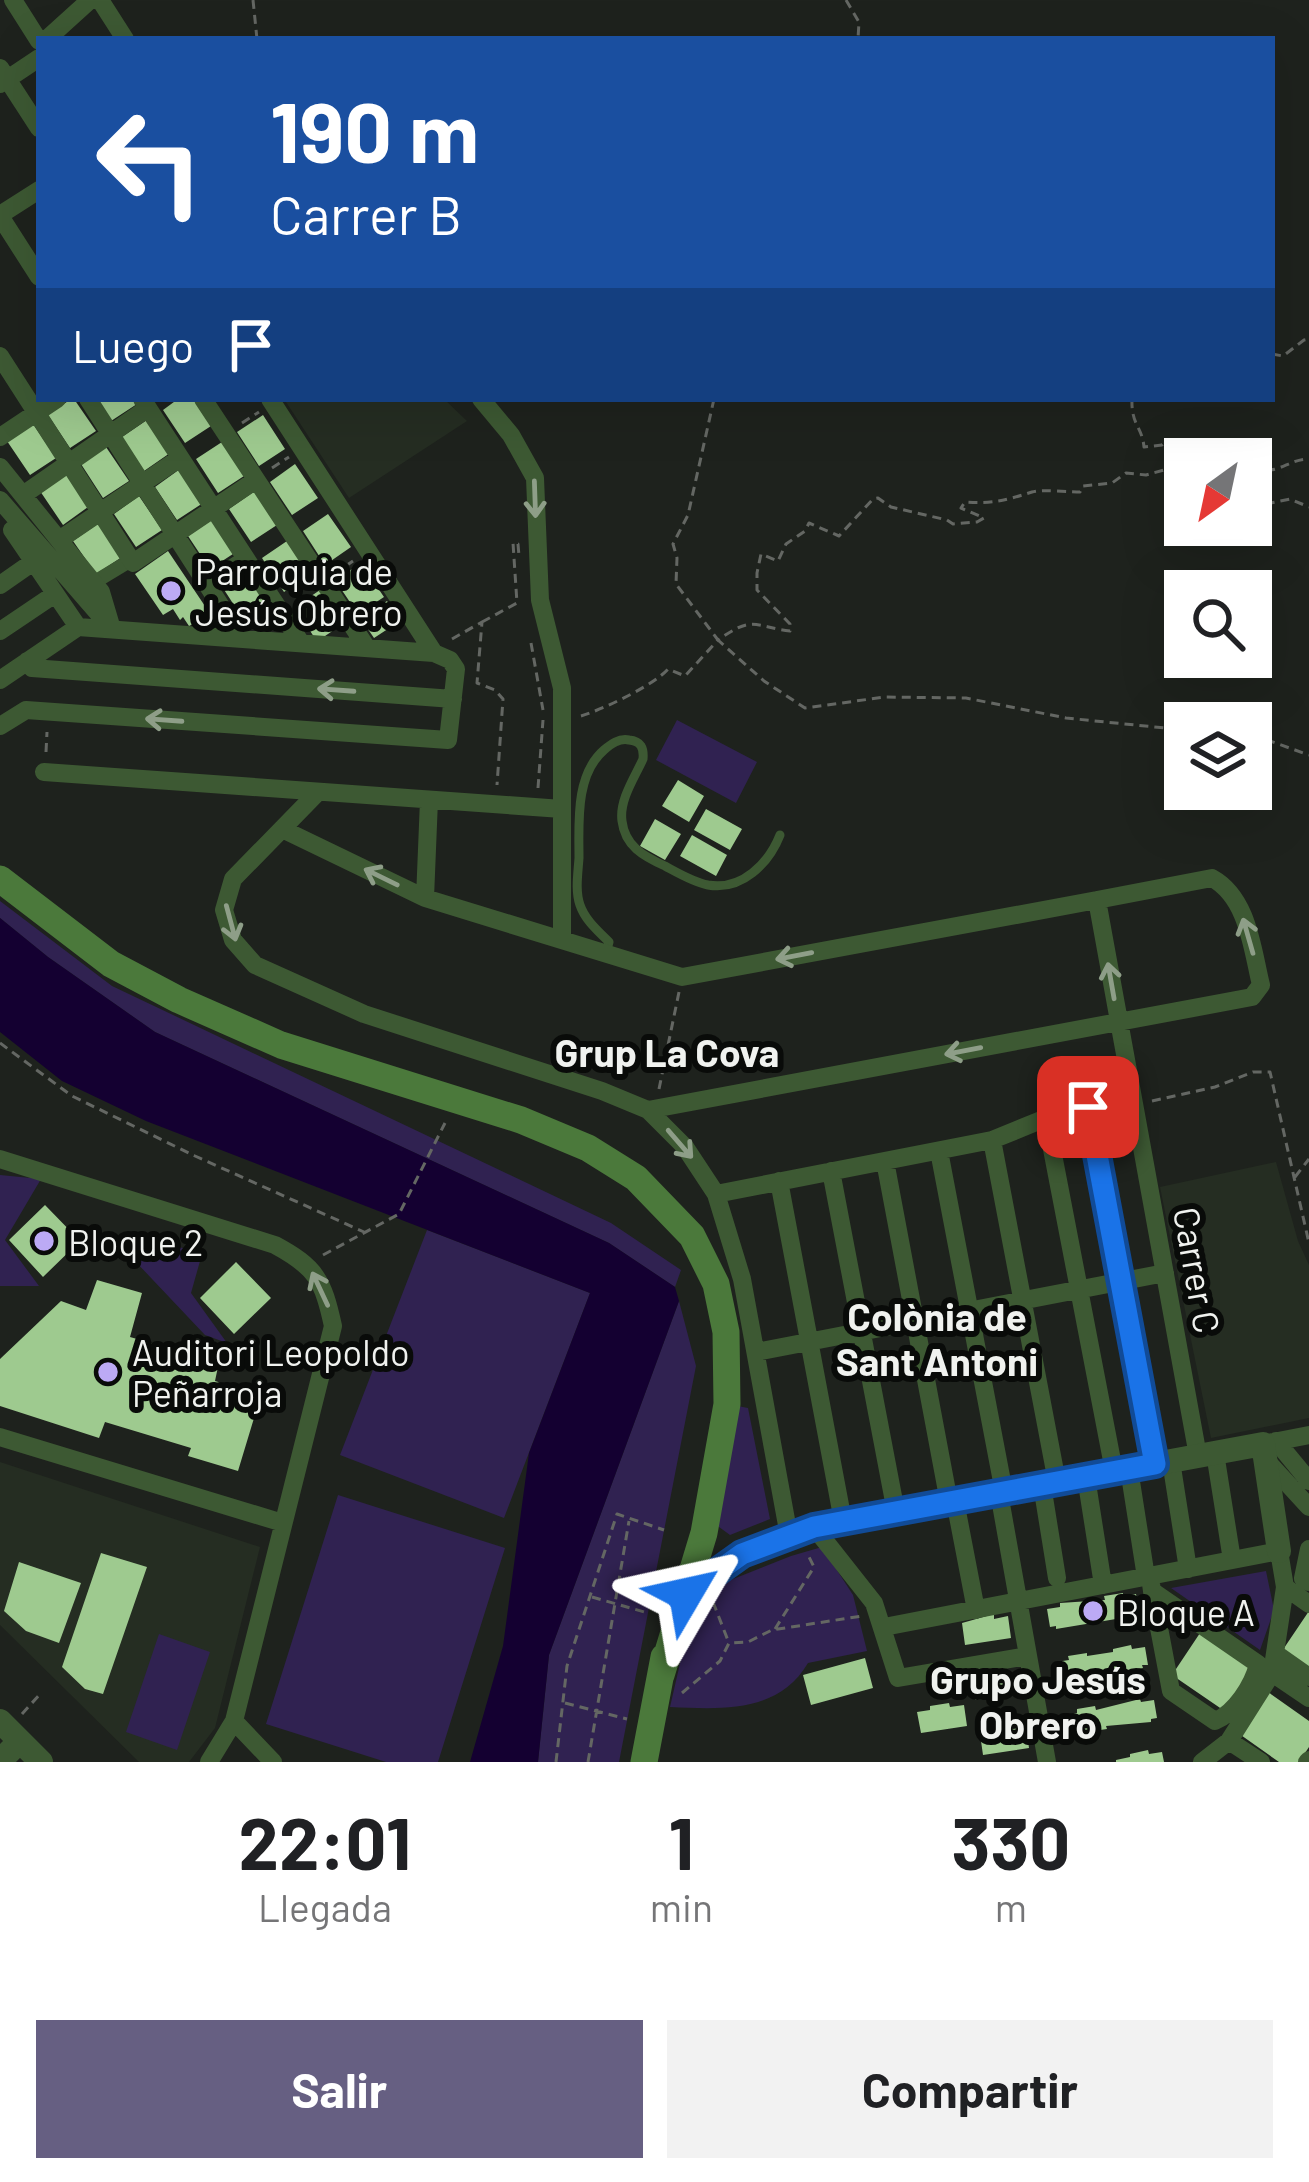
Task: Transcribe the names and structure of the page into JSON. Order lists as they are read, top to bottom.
{
  "streets": {
    "street": ["Carrer C"]
  },
  "districts": ["Grup La Cova", "Colònia de Sant Antoni", "Grupo Jesús Obrero"],
  "places": [
    "Parroquia de Jesús Obrero",
    "Bloque 2",
    "Auditori Leopoldo Peñarroja",
    "Bloque A"
  ],
  "north": "bottom left",
  "page": {
    "turn": ["190 m", "Carrer B"],
    "then": "Luego",
    "eta": [
      "22:01",
      "Llegada",
      "1",
      "min",
      "330",
      "m"
    ],
    "buttons": ["Salir", "Compartir"]
  }
}
